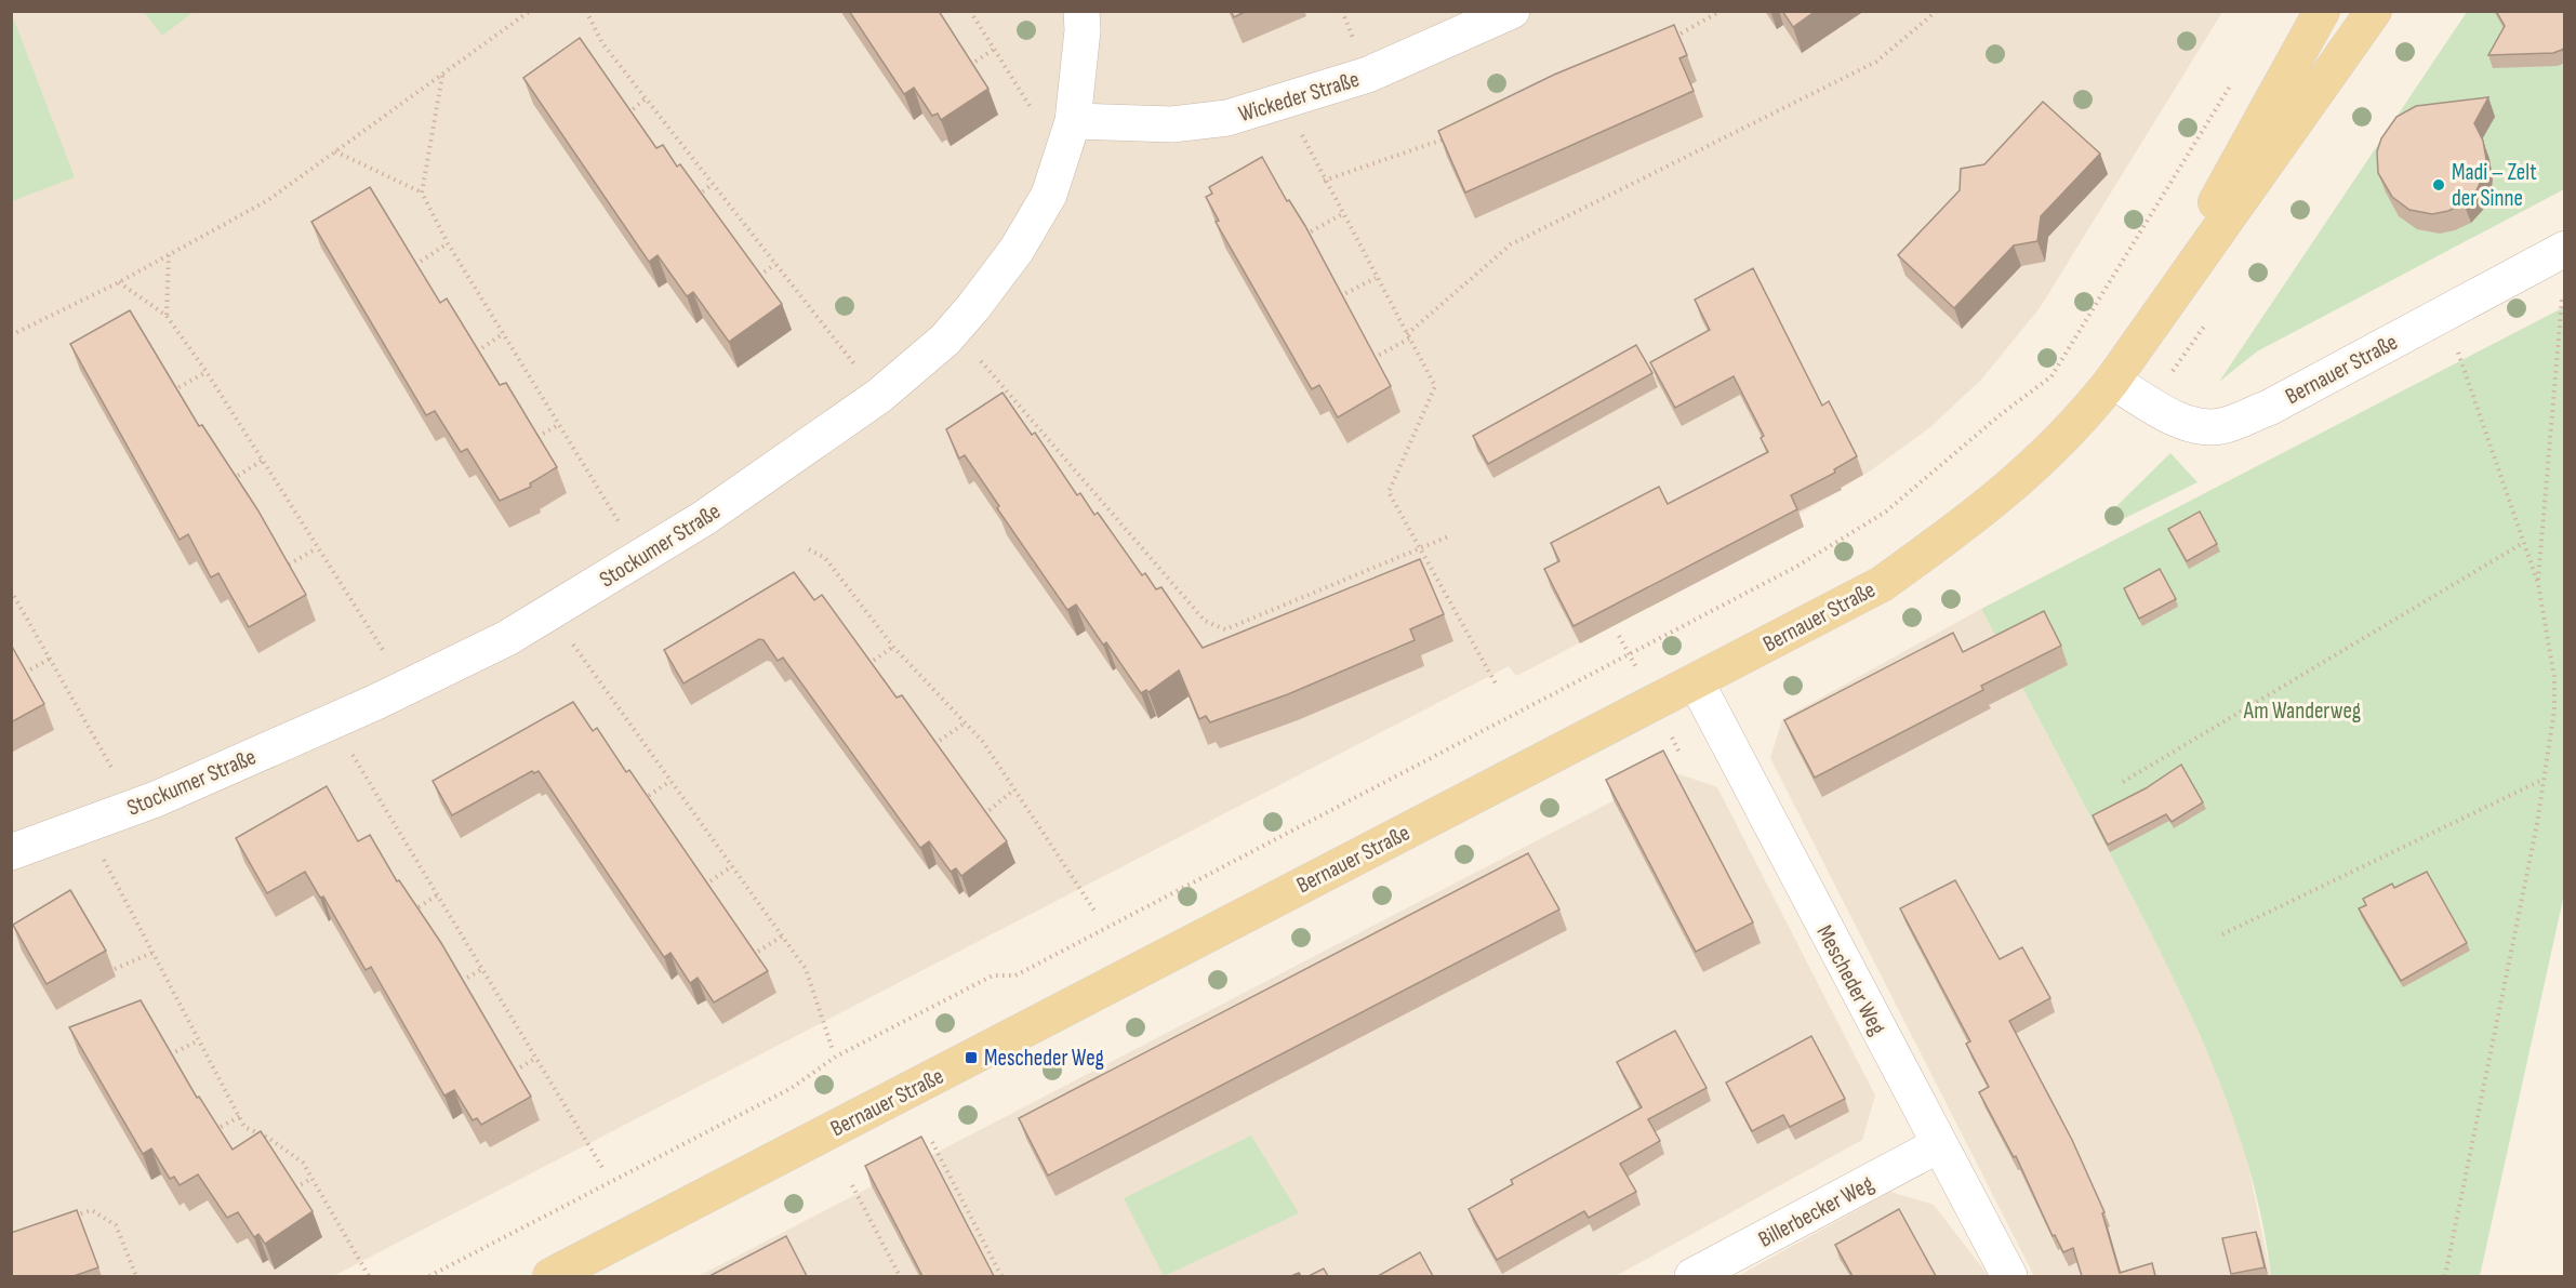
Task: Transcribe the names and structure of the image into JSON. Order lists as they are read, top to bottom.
{
  "streets": {
    "main road": ["Bernauer Straße"],
    "street": [
      "Wickeder Straße",
      "Stockumer Straße",
      "Mescheder Weg",
      "Billerbecker Weg"
    ]
  },
  "crossings": [
    ["Wickeder Straße", "Stockumer Straße"],
    ["Bernauer Straße", "Mescheder Weg"],
    ["Mescheder Weg", "Billerbecker Weg"]
  ],
  "parks": ["Am Wanderweg"],
  "places": {
    "other": ["Madi – Zelt der Sinne"],
    "transit": ["Mescheder Weg"]
  }
}
